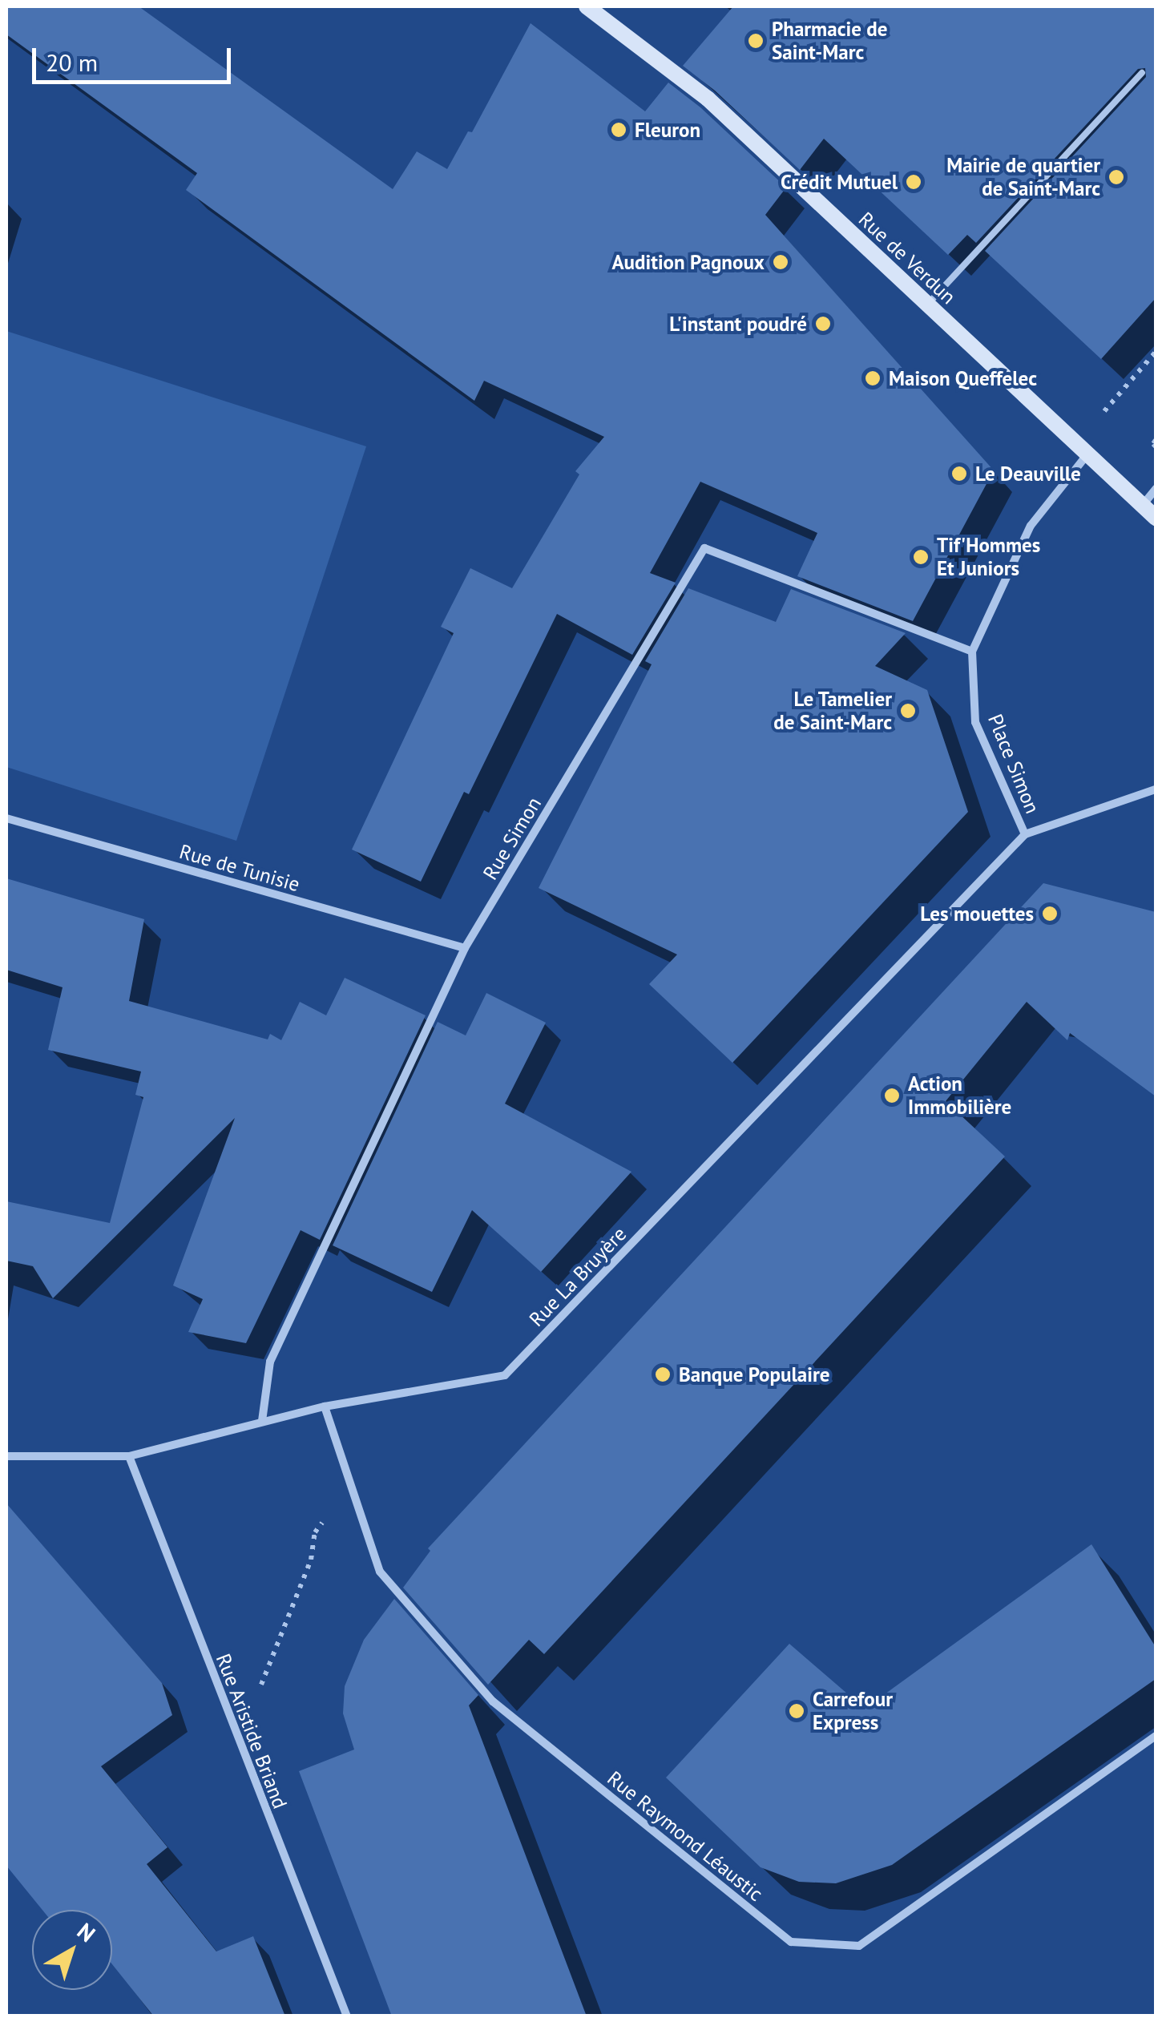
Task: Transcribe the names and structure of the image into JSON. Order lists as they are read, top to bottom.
{
  "streets": {
    "street": [
      "Rue de Verdun",
      "Place Simon",
      "Rue Simon",
      "Rue de Tunisie",
      "Rue La Bruyère",
      "Rue Aristide Briand",
      "Rue Raymond Léaustic"
    ]
  },
  "crossings": [
    ["Rue de Verdun", "Place Simon"],
    ["Place Simon", "Rue Simon"],
    ["Place Simon", "Rue La Bruyère"],
    ["Rue Simon", "Rue de Tunisie"],
    ["Rue Simon", "Rue La Bruyère"],
    ["Rue La Bruyère", "Rue Aristide Briand"],
    ["Rue La Bruyère", "Rue Raymond Léaustic"]
  ],
  "places": [
    "Pharmacie de Saint-Marc",
    "Fleuron",
    "Mairie de quartier de Saint-Marc",
    "Crédit Mutuel",
    "Audition Pagnoux",
    "L'instant poudré",
    "Maison Queffelec",
    "Le Deauville",
    "Tif'Hommes Et Juniors",
    "Le Tamelier de Saint-Marc",
    "Les mouettes",
    "Action Immobilière",
    "Banque Populaire",
    "Carrefour Express"
  ],
  "scale_bar": "20 m",
  "north": "top right"
}
